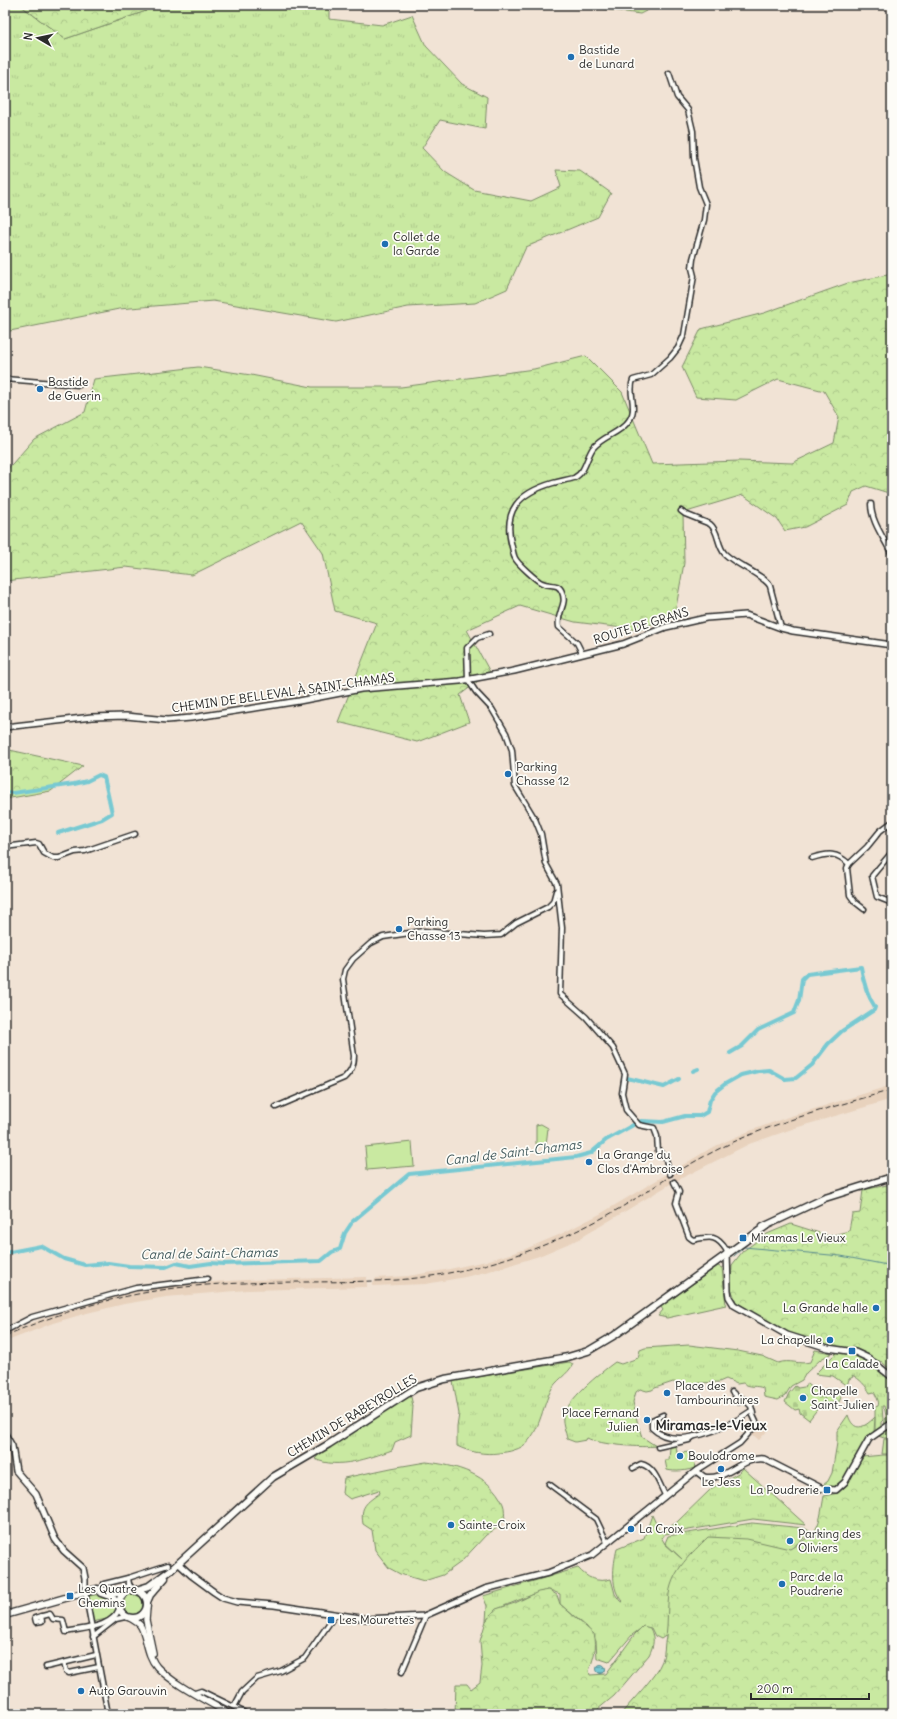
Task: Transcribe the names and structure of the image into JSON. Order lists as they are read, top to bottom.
{
  "streets": {
    "main road": ["CHEMIN DE RABEYROLLES"],
    "street": ["ROUTE DE GRANS", "CHEMIN DE BELLEVAL À SAINT-CHAMAS"]
  },
  "crossings": [
    ["ROUTE DE GRANS", "CHEMIN DE BELLEVAL À SAINT-CHAMAS"]
  ],
  "districts": ["Miramas-le-Vieux"],
  "water": ["Canal de Saint-Chamas"],
  "places": {
    "other": [
      "Bastide de Lunard",
      "Collet de la Garde",
      "Bastide de Guerin",
      "Parking Chasse 12",
      "Parking Chasse 13",
      "La Grange du Clos d'Ambroise",
      "La Grande halle",
      "La chapelle",
      "Place des Tambourinaires",
      "Chapelle Saint-Julien",
      "Place Fernand Julien",
      "Boulodrome",
      "Le Jess",
      "Sainte-Croix",
      "La Croix",
      "Parking des Oliviers",
      "Parc de la Poudrerie",
      "Auto Garouvin"
    ],
    "transit": [
      "Miramas Le Vieux",
      "La Calade",
      "La Poudrerie",
      "Les Quatre Chemins",
      "Les Mourettes"
    ]
  },
  "scale_bar": "200 m",
  "north": "left"
}
